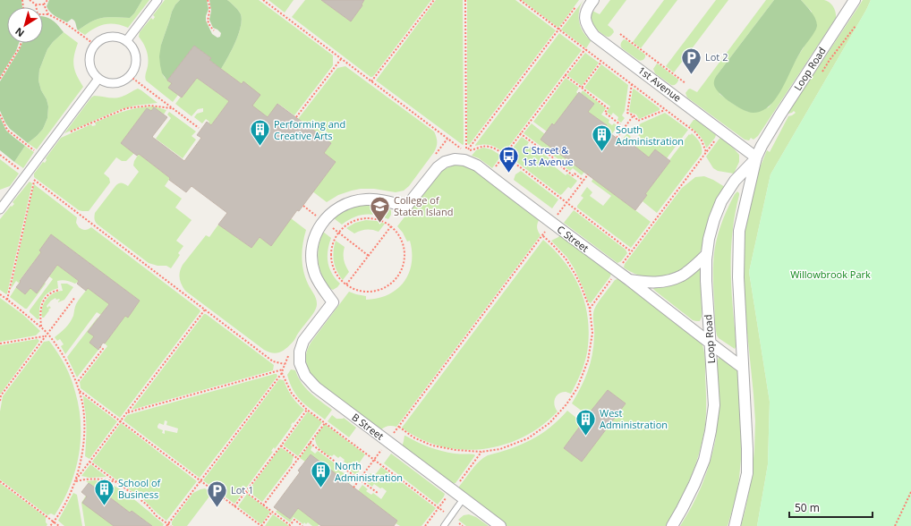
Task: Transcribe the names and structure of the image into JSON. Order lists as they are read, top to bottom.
{
  "streets": {
    "street": [
      "Loop Road",
      "1st Avenue",
      "C Street",
      "B Street"
    ]
  },
  "crossings": [
    ["Loop Road", "1st Avenue"],
    ["Loop Road", "C Street"],
    ["C Street", "B Street"]
  ],
  "parks": ["Willowbrook Park"],
  "places": {
    "parking": ["Lot 2", "Lot 1"],
    "building": [
      "Performing and Creative Arts",
      "South Administration",
      "West Administration",
      "North Administration",
      "School of Business"
    ],
    "bus stop": ["C Street & 1st Avenue"],
    "school or university": ["College of Staten Island"]
  },
  "scale_bar": "50 m",
  "north": "bottom left"
}
